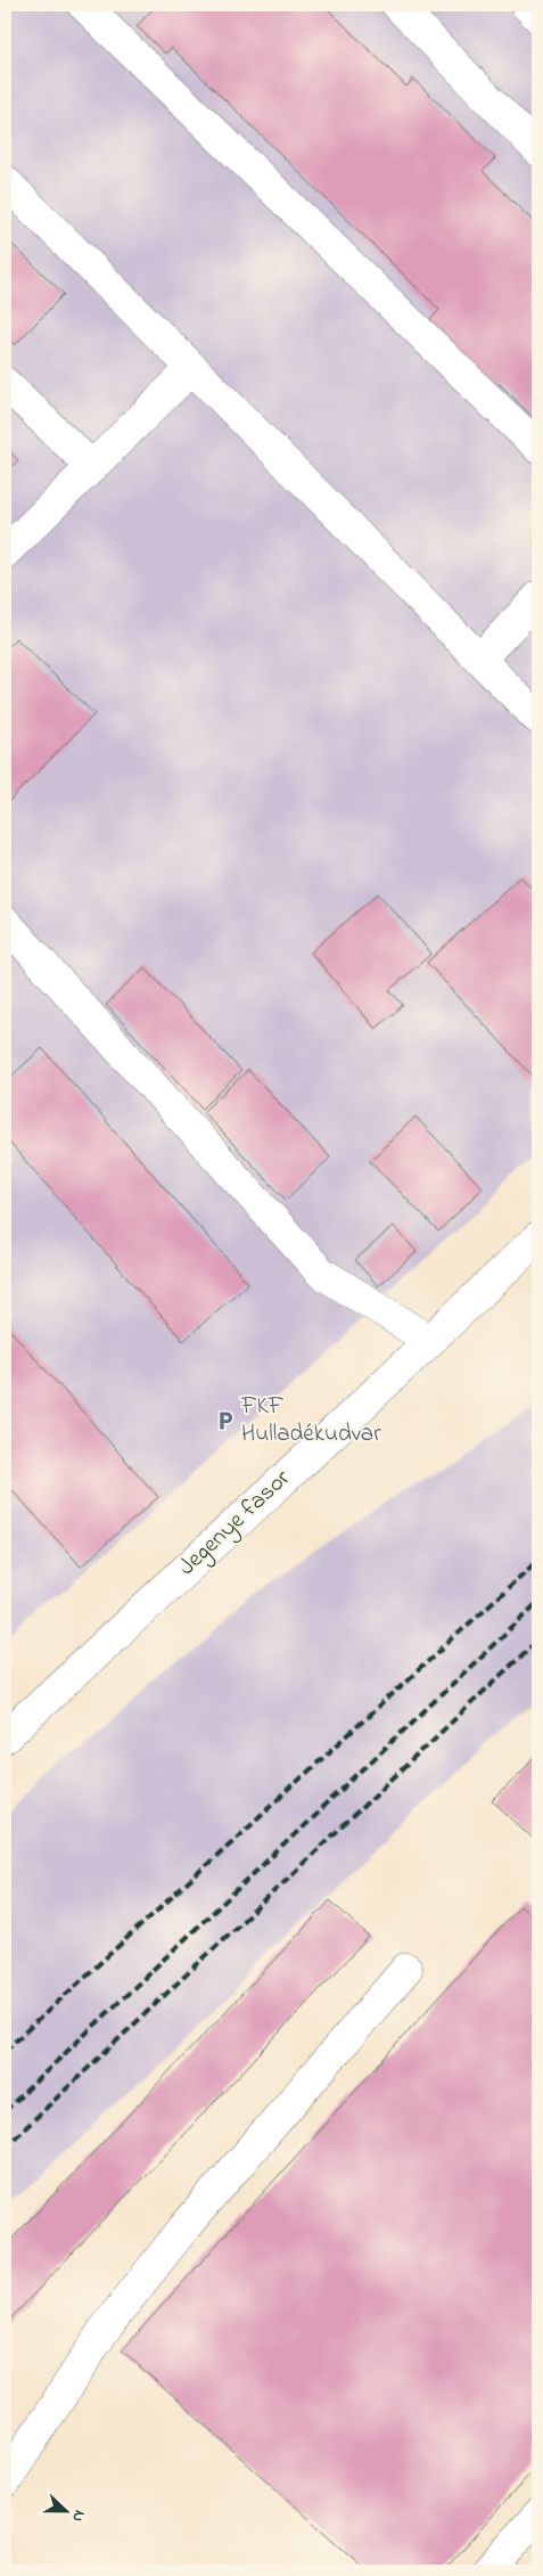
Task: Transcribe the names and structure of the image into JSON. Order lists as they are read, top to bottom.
{
  "streets": {
    "street": ["Jegenye fasor"]
  },
  "places": {
    "parking": ["FKF Hulladékudvar"]
  },
  "north": "right"
}
